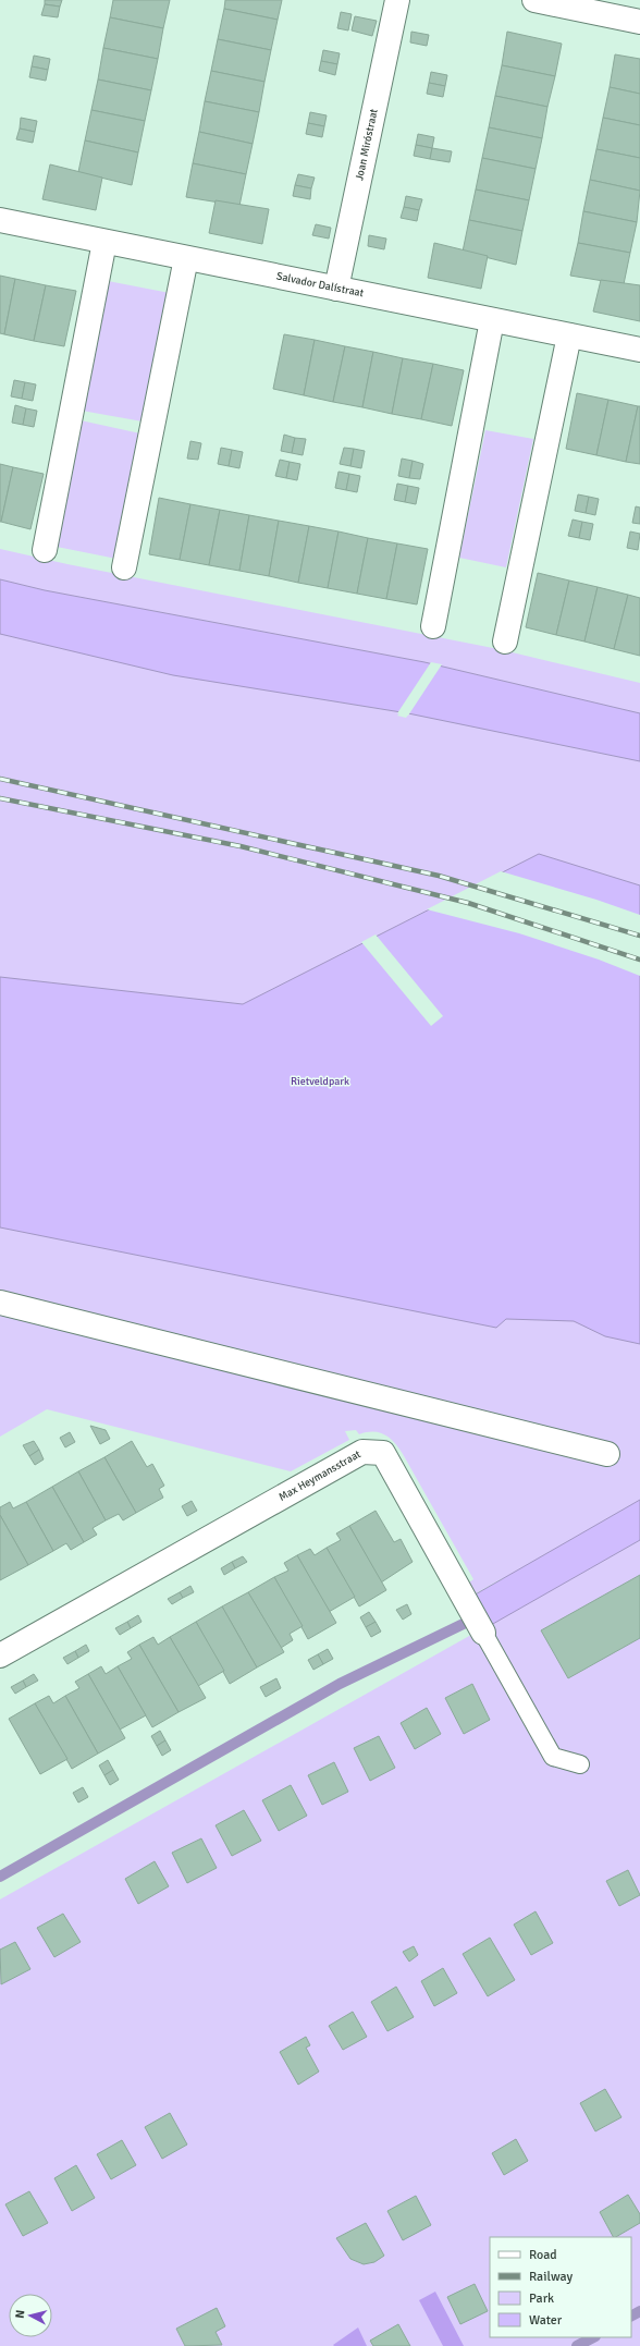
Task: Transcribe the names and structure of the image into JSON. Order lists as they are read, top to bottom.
{
  "streets": {
    "street": ["Joan Miróstraat", "Salvador Dalístraat", "Max Heymansstraat"]
  },
  "crossings": [
    ["Joan Miróstraat", "Salvador Dalístraat"]
  ],
  "parks": ["Rietveldpark"],
  "legend": [
    "Road",
    "Railway",
    "Park",
    "Water"
  ],
  "north": "left"
}
